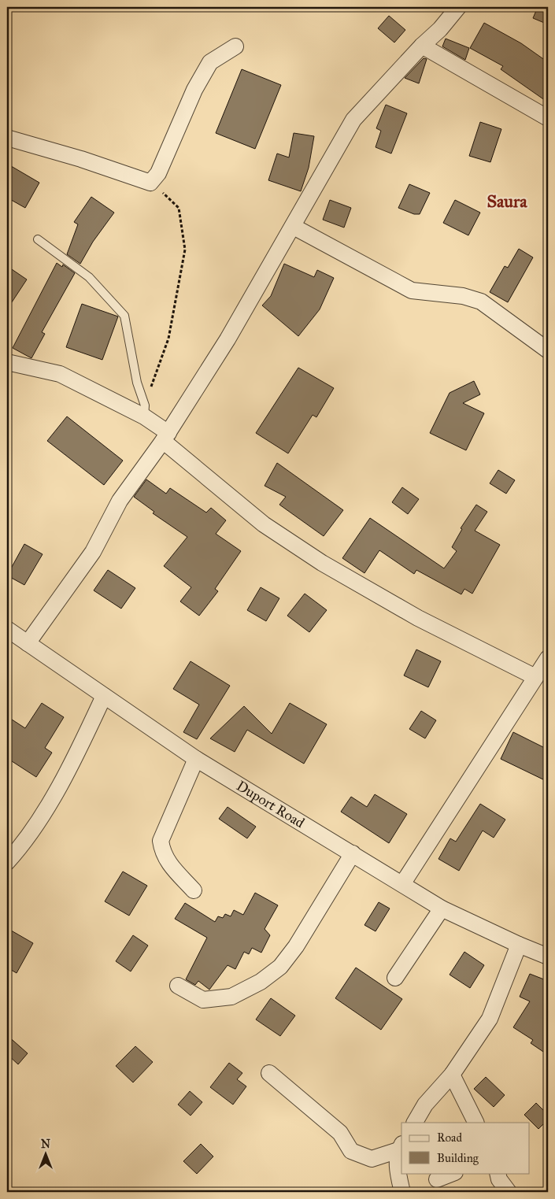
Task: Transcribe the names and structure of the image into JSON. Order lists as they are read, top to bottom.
{
  "streets": {
    "street": ["Duport Road"]
  },
  "districts": ["Saura"],
  "legend": ["Road", "Building"],
  "north": "top"
}
